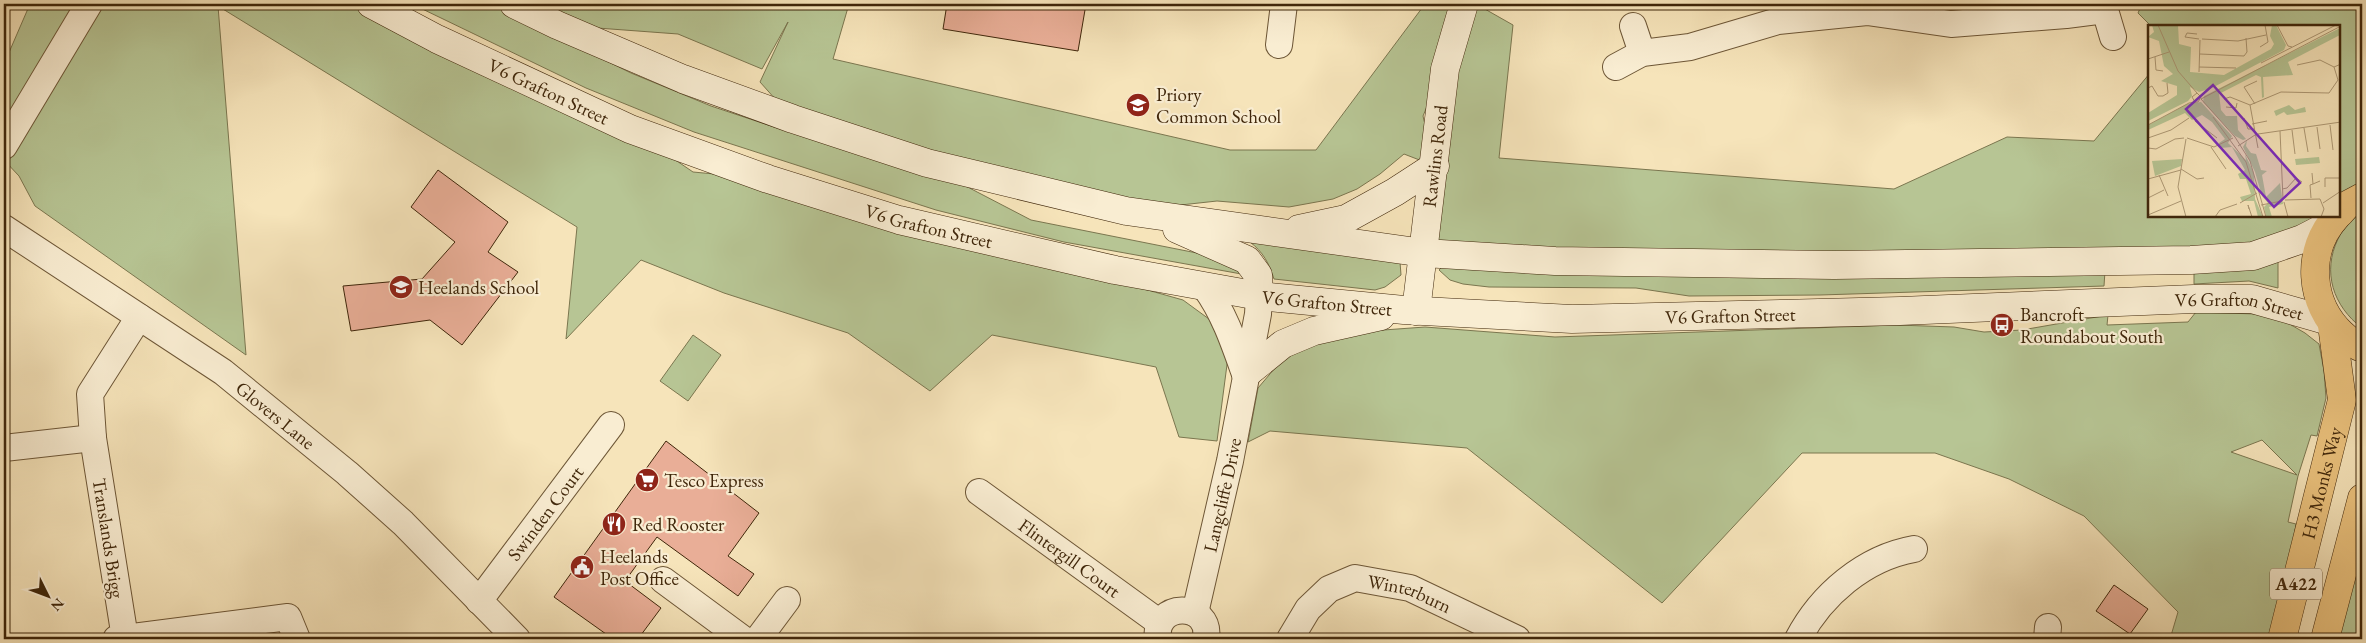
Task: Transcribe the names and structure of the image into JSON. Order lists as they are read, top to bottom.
{
  "streets": {
    "main road": ["H3 Monks Way", "A422"],
    "street": [
      "V6 Grafton Street",
      "Rawlins Road",
      "Glovers Lane",
      "Langcliffe Drive",
      "Swinden Court",
      "Translands Brigg",
      "Flintergill Court",
      "Winterburn"
    ]
  },
  "crossings": [
    ["V6 Grafton Street", "Rawlins Road"],
    ["V6 Grafton Street", "H3 Monks Way"],
    ["V6 Grafton Street", "Langcliffe Drive"],
    ["V6 Grafton Street", "A422"],
    ["Glovers Lane", "Swinden Court"],
    ["Glovers Lane", "Translands Brigg"],
    ["H3 Monks Way", "A422"]
  ],
  "places": {
    "school or university": ["Priory Common School", "Heelands School"],
    "bus stop": ["Bancroft Roundabout South"],
    "supermarket": ["Tesco Express"],
    "restaurant": ["Red Rooster"],
    "public building": ["Heelands Post Office"]
  },
  "north": "bottom right"
}
